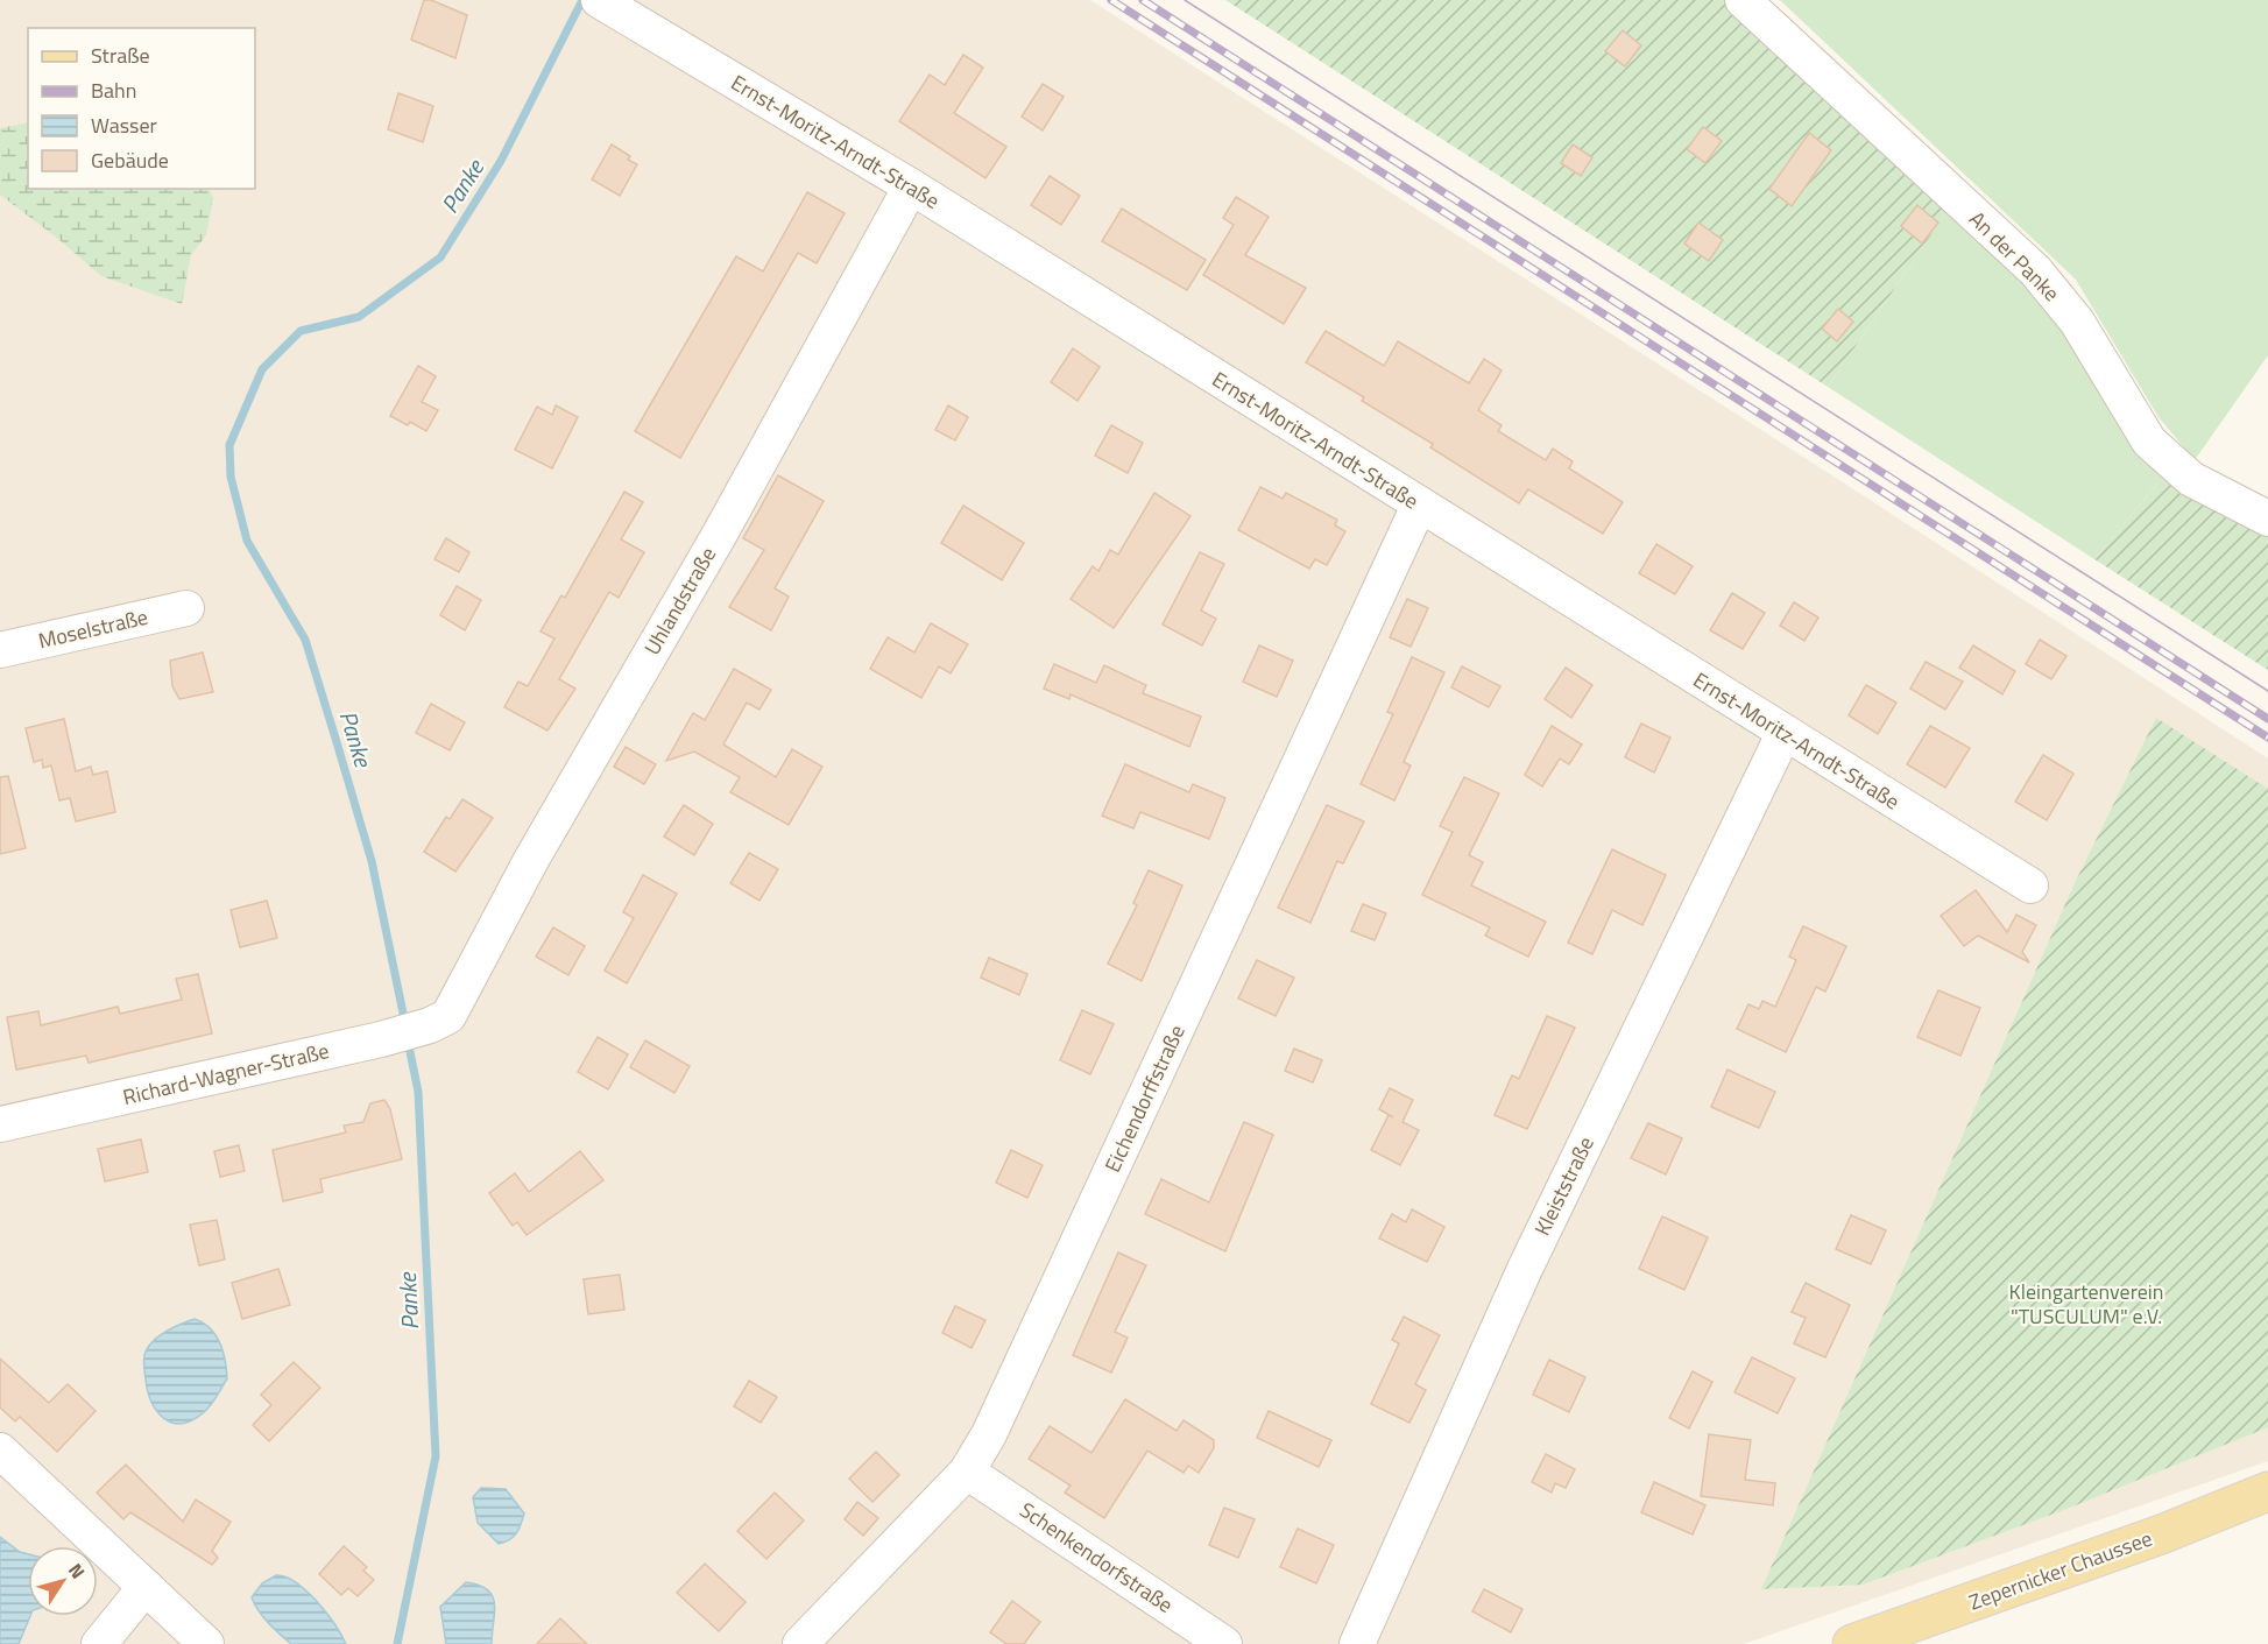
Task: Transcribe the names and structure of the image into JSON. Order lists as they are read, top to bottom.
{
  "streets": {
    "main road": ["Zepernicker Chaussee"],
    "street": [
      "Ernst-Moritz-Arndt-Straße",
      "An der Panke",
      "Uhlandstraße",
      "Moselstraße",
      "Richard-Wagner-Straße",
      "Eichendorffstraße",
      "Kleiststraße",
      "Schenkendorfstraße"
    ]
  },
  "crossings": [
    ["Ernst-Moritz-Arndt-Straße", "Uhlandstraße"],
    ["Ernst-Moritz-Arndt-Straße", "Eichendorffstraße"],
    ["Ernst-Moritz-Arndt-Straße", "Kleiststraße"],
    ["Uhlandstraße", "Richard-Wagner-Straße"],
    ["Eichendorffstraße", "Schenkendorfstraße"]
  ],
  "water": ["Panke"],
  "parks": ["Kleingartenverein \"TUSCULUM\" e.V."],
  "legend": [
    "Straße",
    "Bahn",
    "Wasser",
    "Gebäude"
  ],
  "north": "top right"
}
